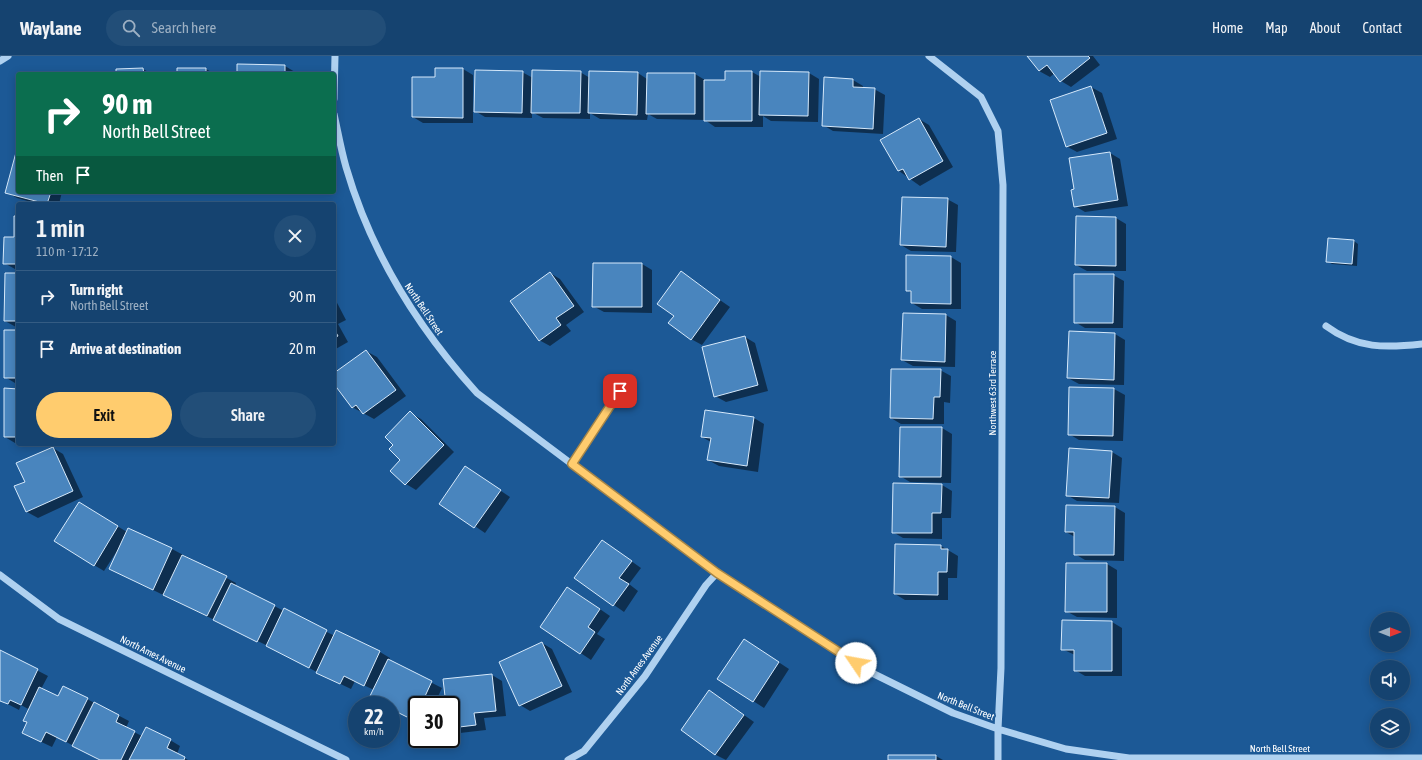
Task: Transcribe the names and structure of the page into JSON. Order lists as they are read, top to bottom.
{
  "streets": {
    "street": ["North Bell Street", "Northwest 63rd Terrace", "North Ames Avenue"]
  },
  "crossings": [
    ["North Bell Street", "Northwest 63rd Terrace"],
    ["North Bell Street", "North Ames Avenue"]
  ],
  "north": "right",
  "page": {
    "header": "Waylane",
    "search": "Search here",
    "nav": [
      "Home",
      "Map",
      "About",
      "Contact"
    ],
    "turn": ["90 m", "North Bell Street"],
    "then": "Then",
    "heading": ["1 min", "110 m · 17:12"],
    "list": [
      {
        "name": "Turn right",
        "note": "North Bell Street",
        "value": "90 m"
      },
      {
        "name": "Arrive at destination",
        "value": "20 m"
      }
    ],
    "buttons": ["Exit", "Share"],
    "speed": "22 km/h",
    "limit": "30"
  }
}
